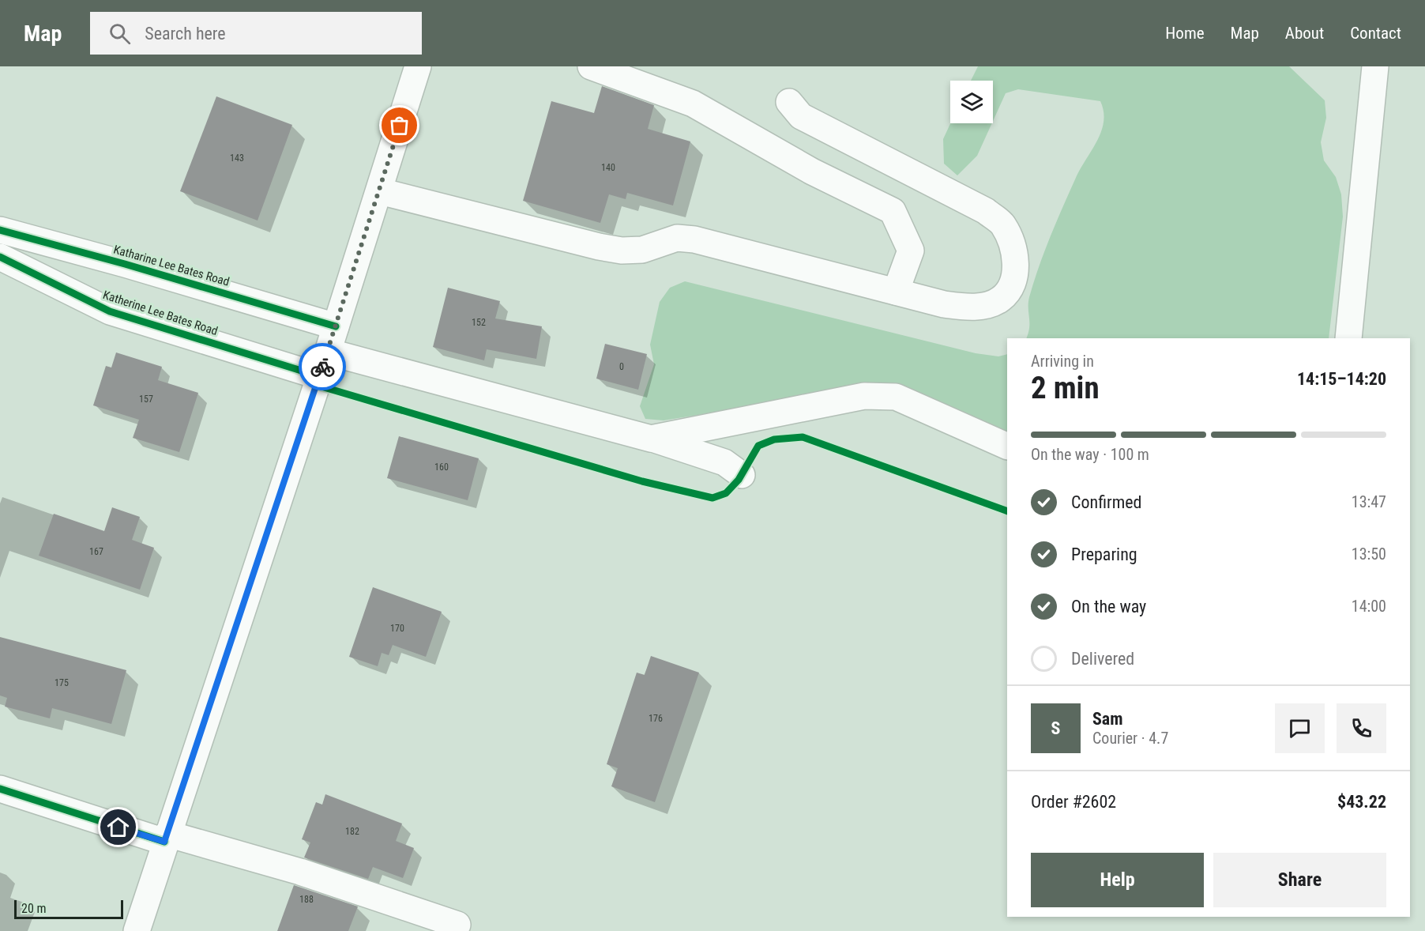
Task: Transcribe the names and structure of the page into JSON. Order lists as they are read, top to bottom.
{
  "streets": {
    "main road": ["Katharine Lee Bates Road", "Katherine Lee Bates Road"]
  },
  "house_numbers": [
    "143",
    "140",
    "152",
    "0",
    "157",
    "160",
    "167",
    "170",
    "175",
    "176",
    "182",
    "188"
  ],
  "scale_bar": "20 m",
  "page": {
    "header": "Map",
    "search": "Search here",
    "nav": [
      "Home",
      "Map",
      "About",
      "Contact"
    ],
    "heading": ["2 min", "Arriving in", "14:15–14:20"],
    "panel": [
      "Sam",
      "Courier · 4.7",
      "Order #2602",
      "$43.22"
    ],
    "bar": "On the way · 100 m",
    "list": [
      ["Confirmed", "13:47"],
      ["Preparing", "13:50"],
      ["On the way", "14:00"],
      "Delivered"
    ],
    "round": "S",
    "buttons": ["Help", "Share"],
    "scale": "20 m"
  }
}
